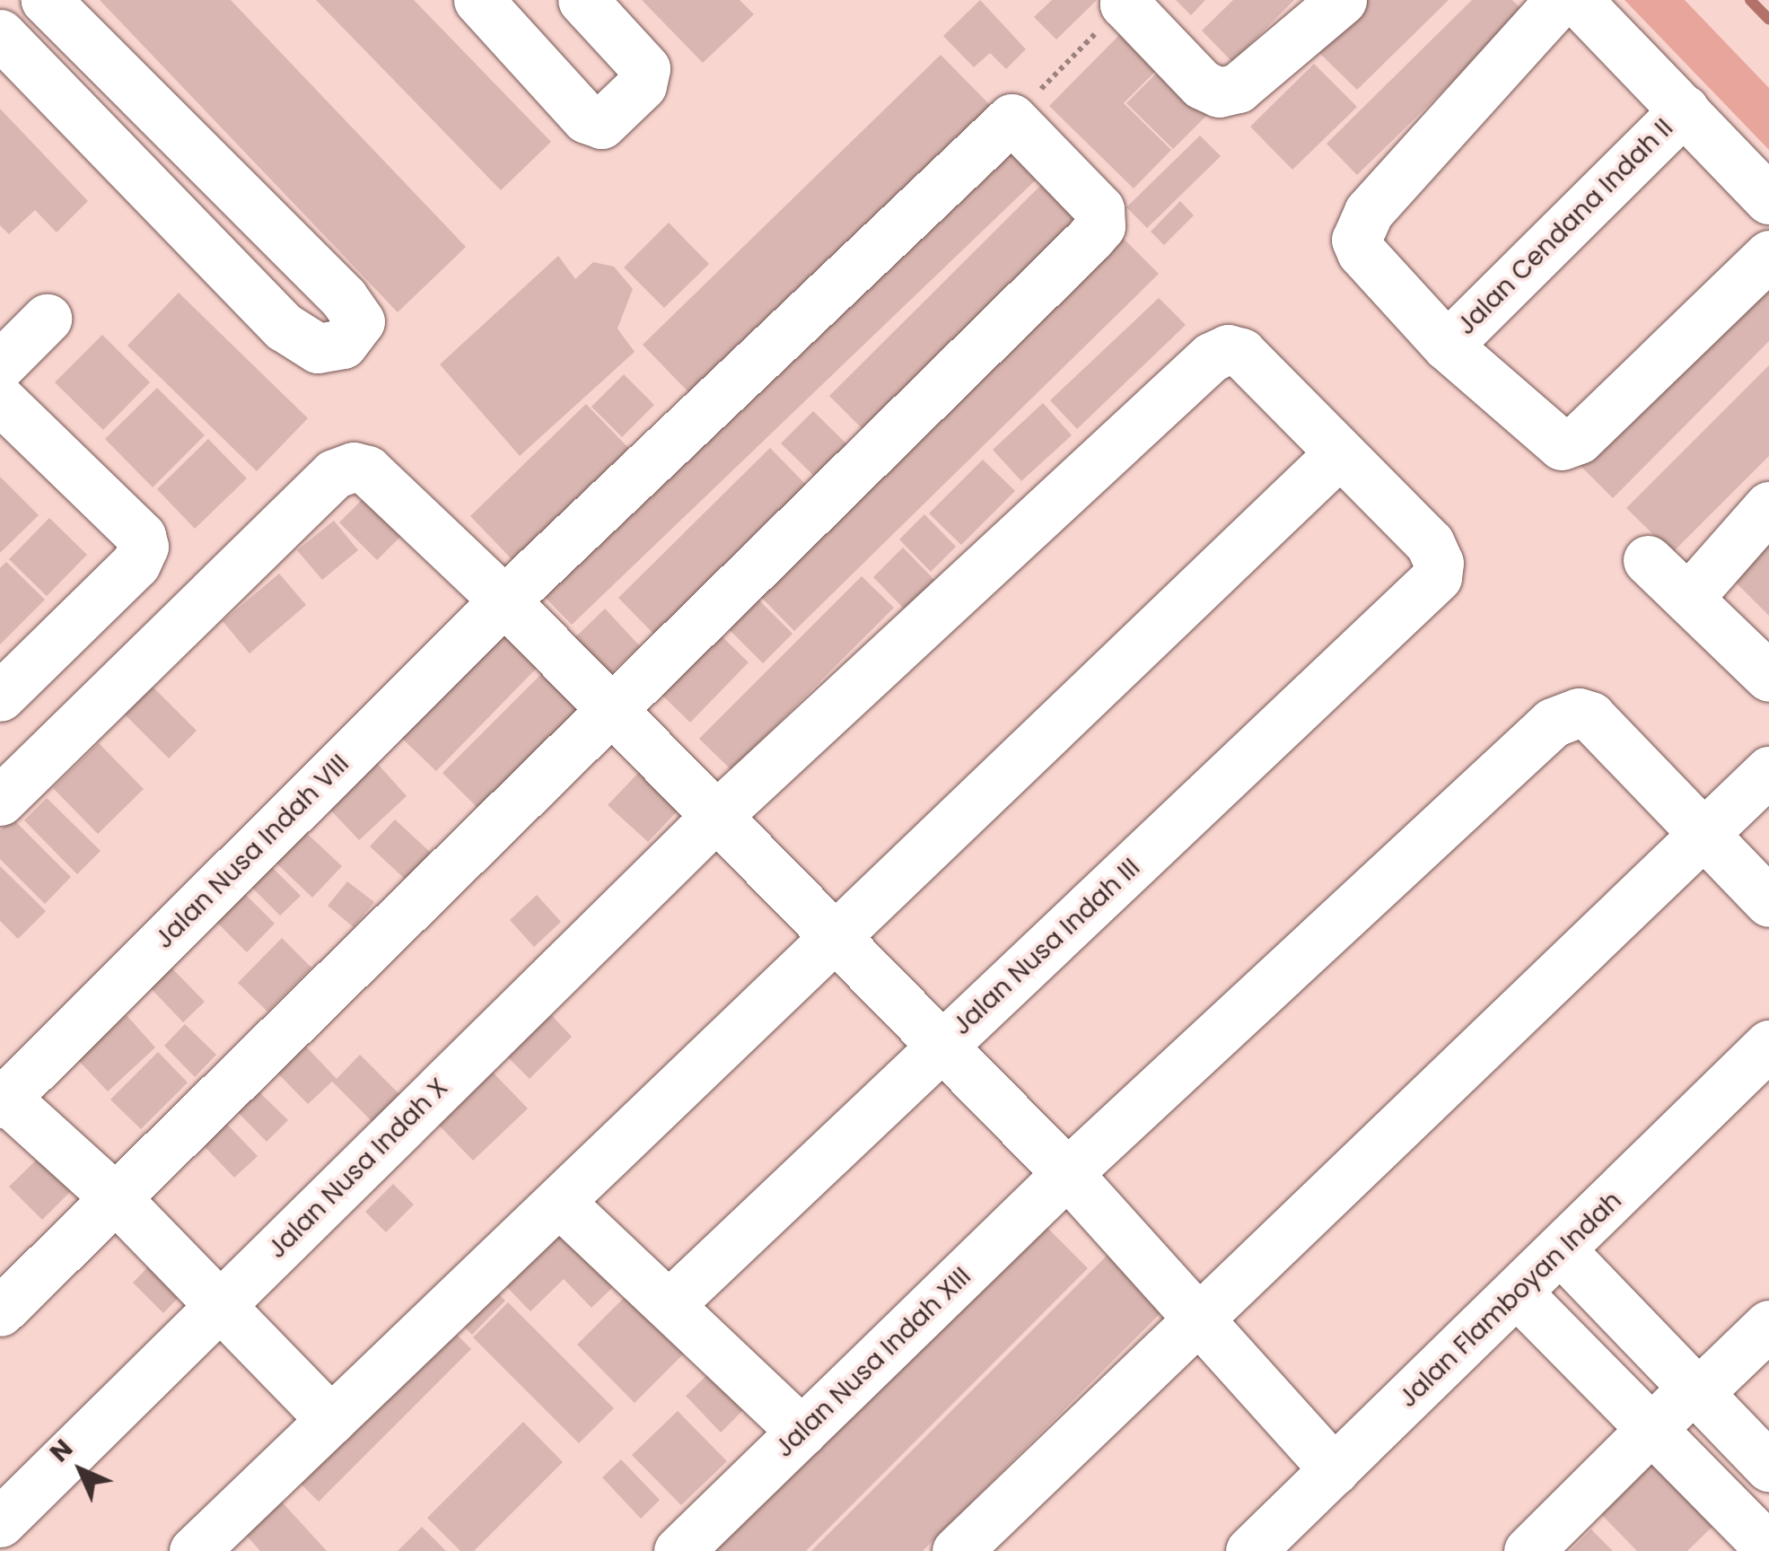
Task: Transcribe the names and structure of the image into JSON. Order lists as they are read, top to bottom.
{
  "streets": {
    "street": [
      "Jalan Cendana Indah II",
      "Jalan Nusa Indah VIII",
      "Jalan Nusa Indah III",
      "Jalan Nusa Indah X",
      "Jalan Flamboyan Indah",
      "Jalan Nusa Indah XIII"
    ]
  },
  "crossings": [
    ["Jalan Nusa Indah III", "Jalan Nusa Indah X"]
  ],
  "north": "top left"
}
